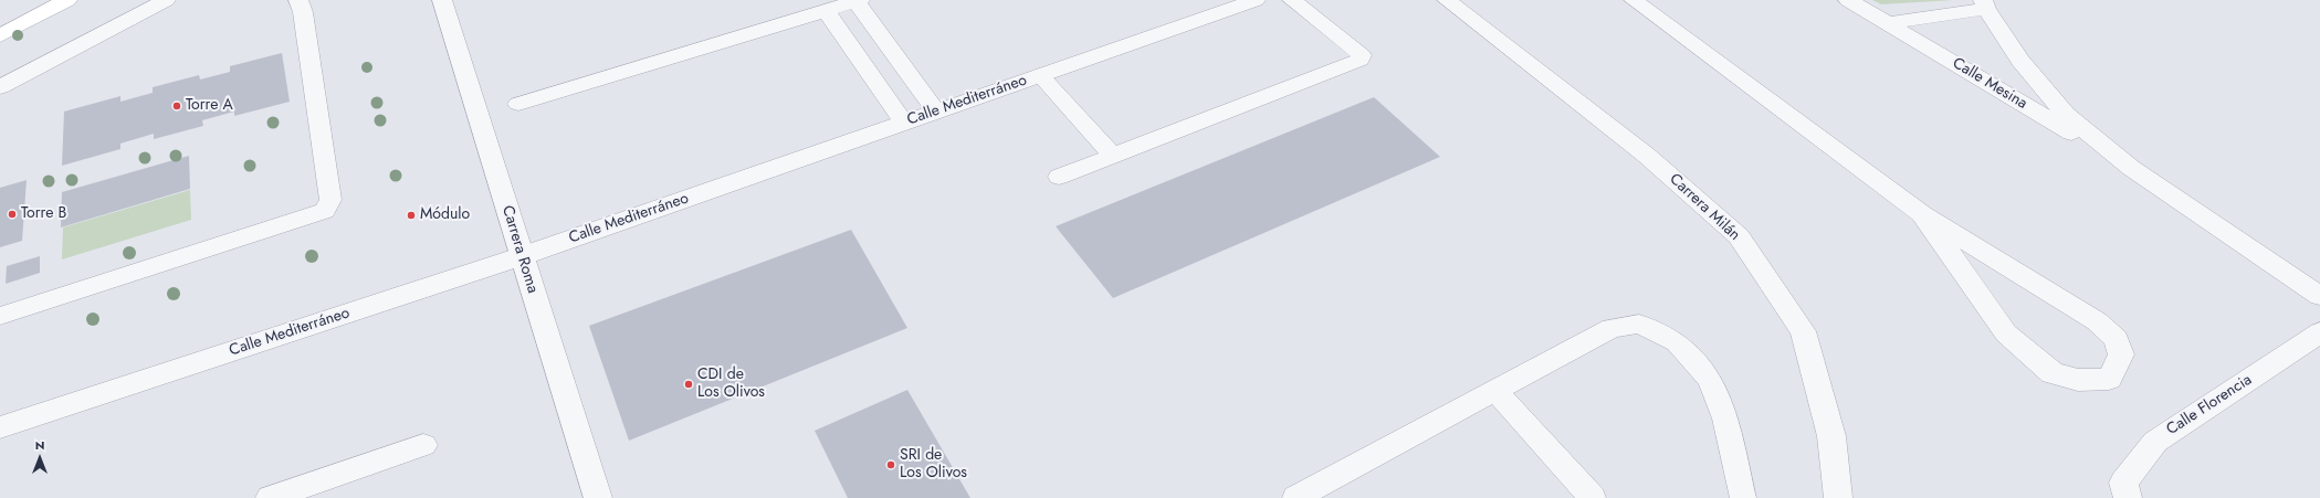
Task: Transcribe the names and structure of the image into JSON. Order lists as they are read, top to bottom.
{
  "streets": {
    "street": [
      "Calle Mesina",
      "Calle Mediterráneo",
      "Carrera Milán",
      "Carrera Roma",
      "Calle Florencia"
    ]
  },
  "crossings": [
    ["Calle Mediterráneo", "Carrera Roma"]
  ],
  "places": [
    "Torre A",
    "Torre B",
    "Módulo",
    "CDI de Los Olivos",
    "SRI de Los Olivos"
  ],
  "north": "top"
}
